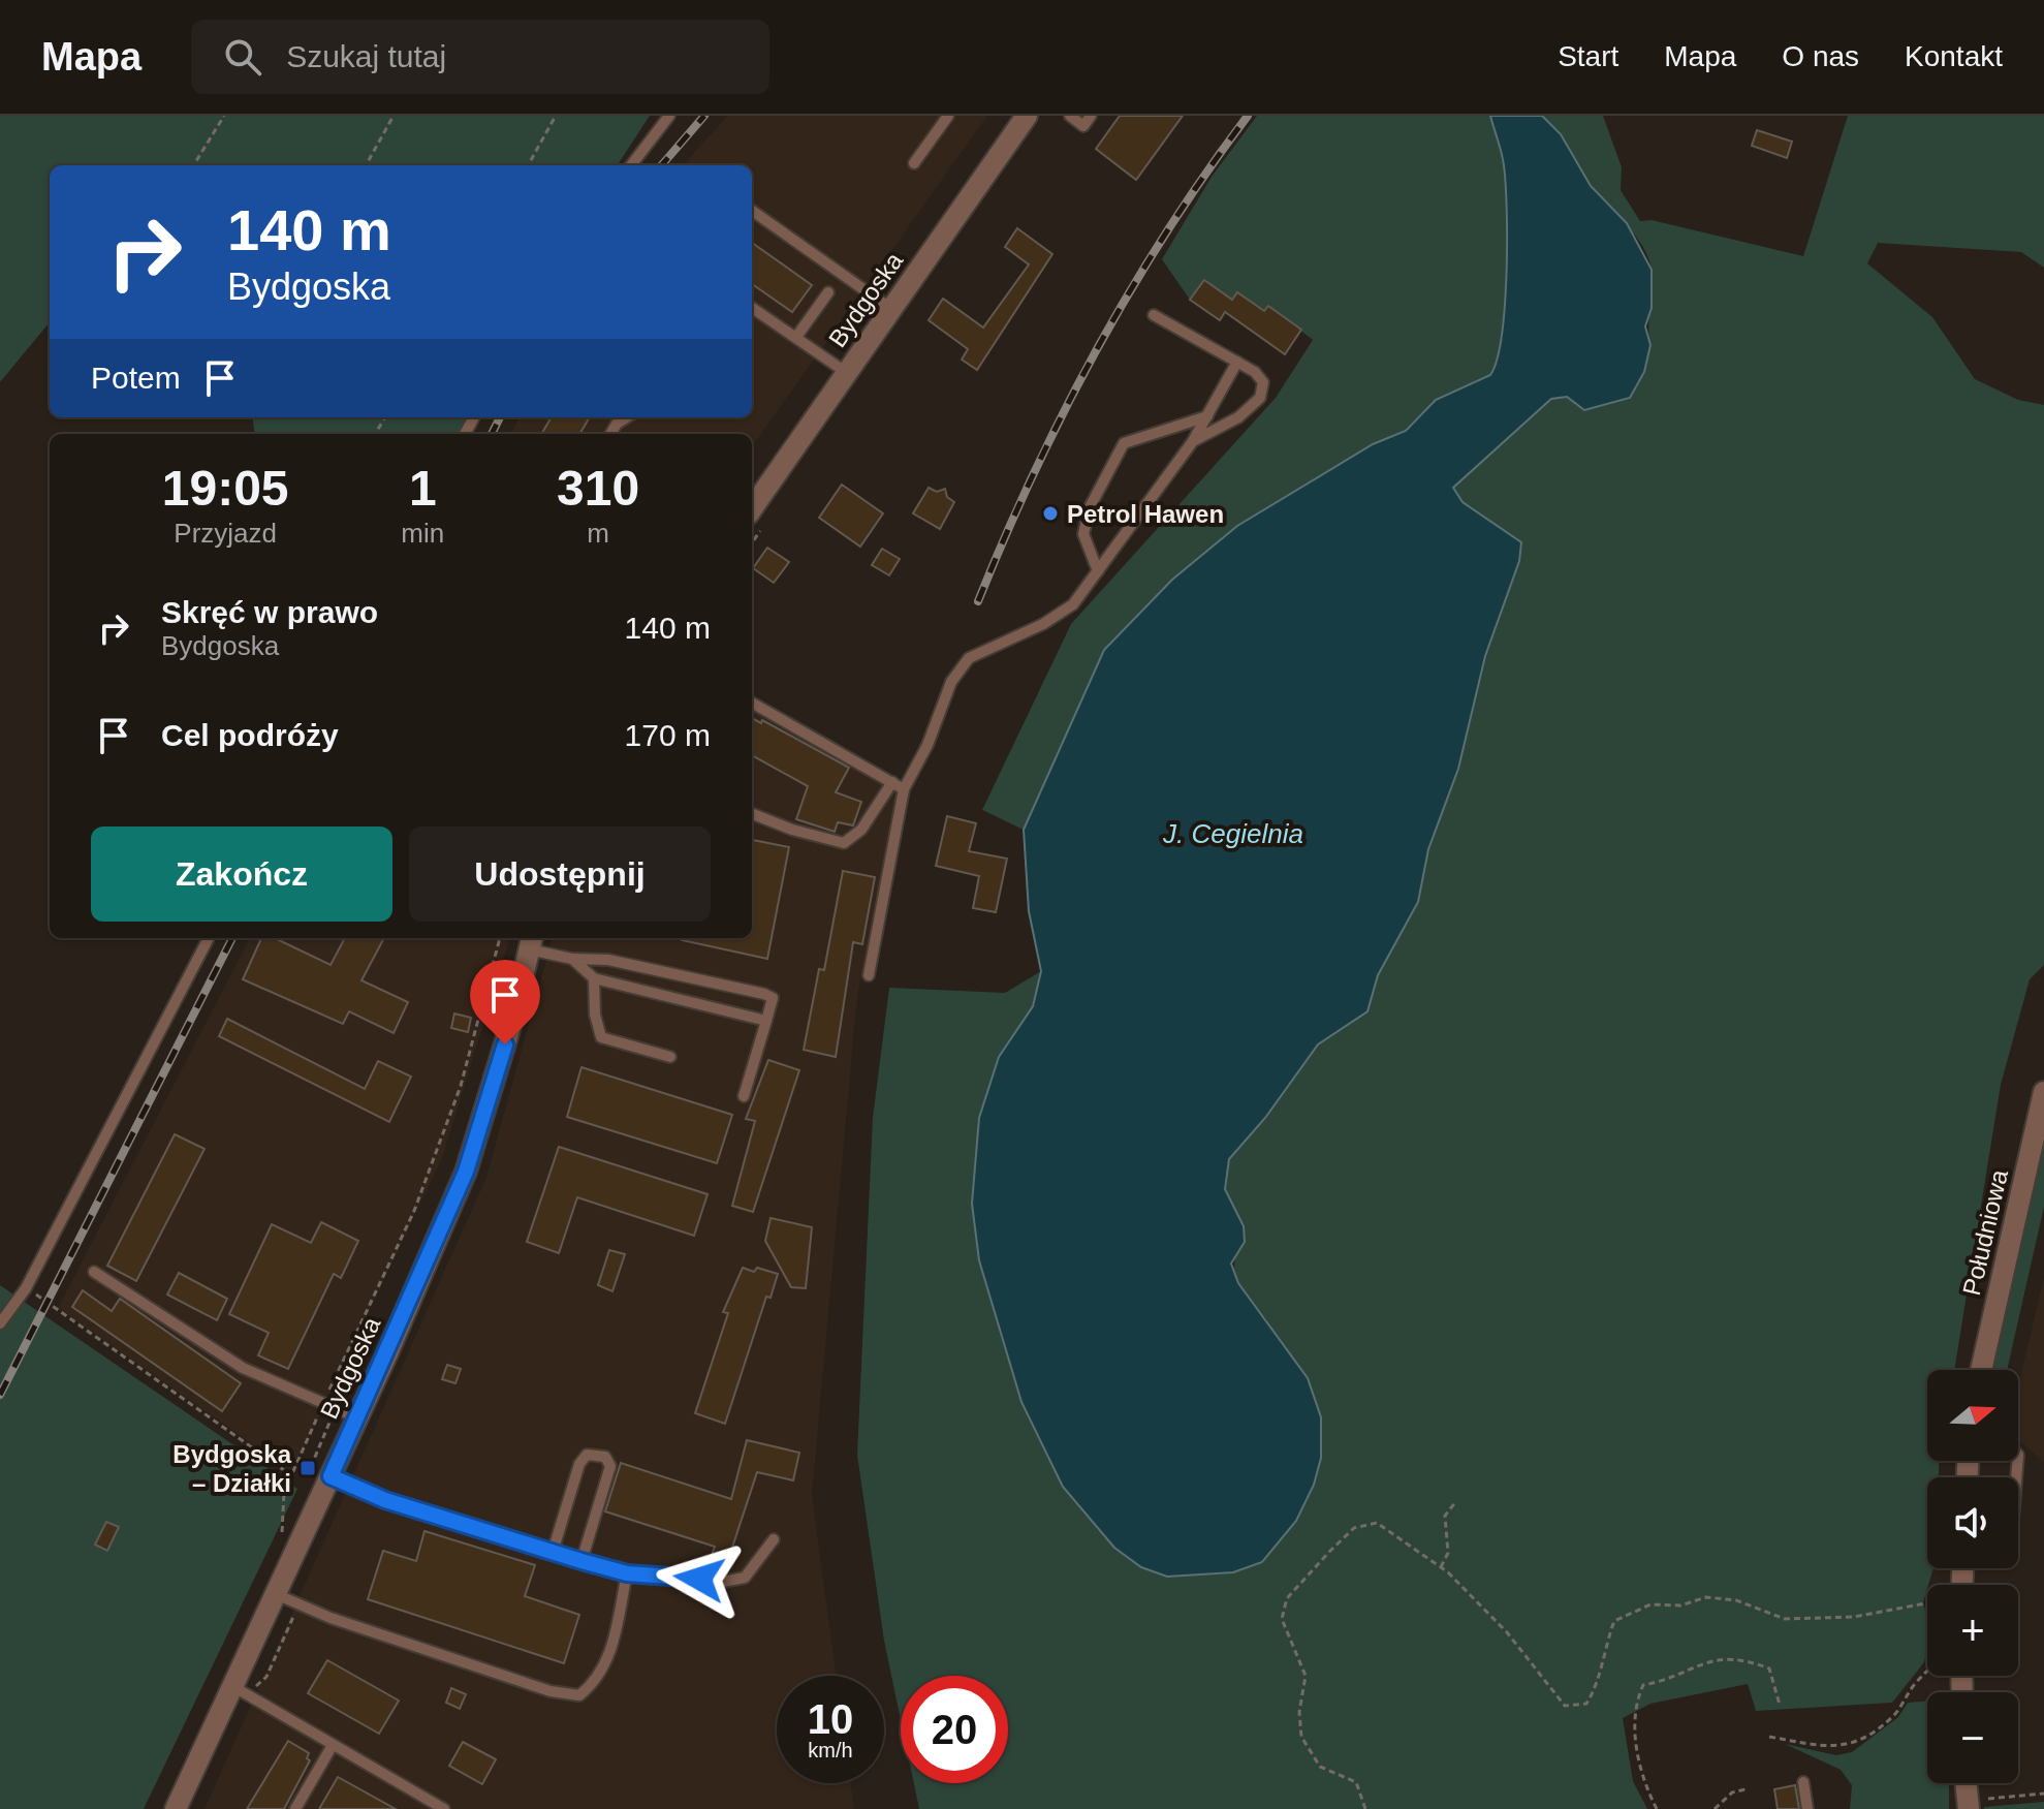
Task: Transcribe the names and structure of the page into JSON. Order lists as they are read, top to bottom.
{
  "streets": {
    "street": ["Bydgoska", "Południowa"]
  },
  "water": ["J. Cegielnia"],
  "places": {
    "other": ["Petrol Hawen"],
    "transit": ["Bydgoska – Działki"]
  },
  "north": "right",
  "page": {
    "header": "Mapa",
    "search": "Szukaj tutaj",
    "nav": [
      "Start",
      "Mapa",
      "O nas",
      "Kontakt"
    ],
    "turn": ["140 m", "Bydgoska"],
    "then": "Potem",
    "eta": [
      "19:05",
      "Przyjazd",
      "1",
      "min",
      "310",
      "m"
    ],
    "list": [
      {
        "name": "Skręć w prawo",
        "note": "Bydgoska",
        "value": "140 m"
      },
      {
        "name": "Cel podróży",
        "value": "170 m"
      }
    ],
    "buttons": ["Zakończ", "Udostępnij"],
    "map_buttons": ["+", "−"],
    "speed": "10 km/h",
    "limit": "20"
  }
}
